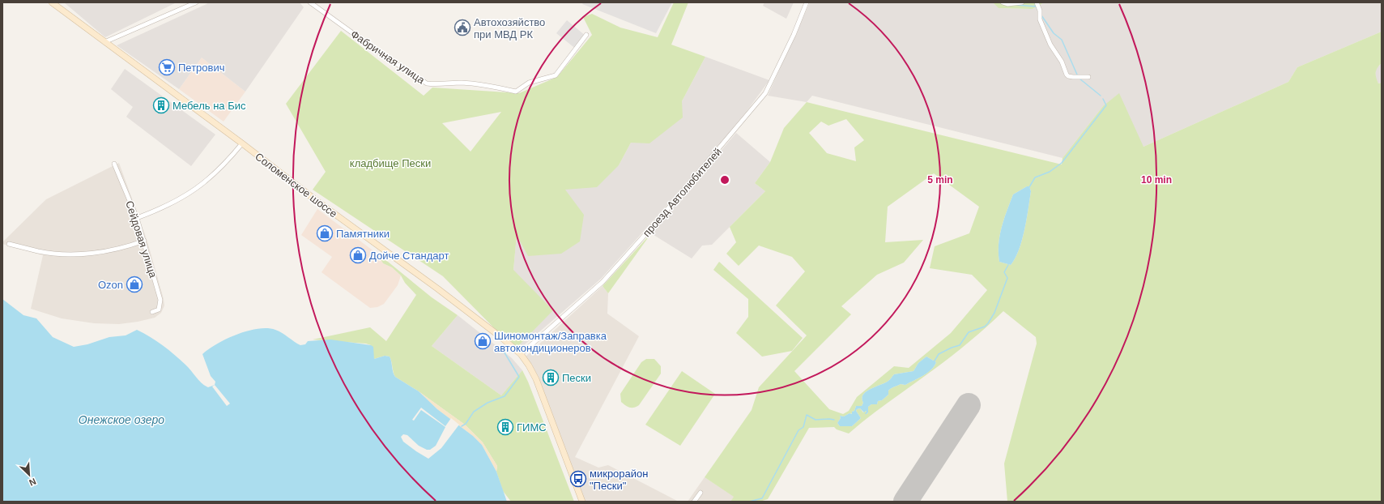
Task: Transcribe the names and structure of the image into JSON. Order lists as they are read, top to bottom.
{
  "streets": {
    "main road": ["Соломенское шоссе"],
    "street": ["Фабричная улица", "проезд Автолюбителей", "Сейдовая улица"]
  },
  "crossings": [
    ["Соломенское шоссе", "проезд Автолюбителей"]
  ],
  "water": ["Онежское озеро"],
  "parks": ["кладбище Пески"],
  "places": {
    "public building": ["Автохозяйство при МВД РК"],
    "supermarket": ["Петрович"],
    "building": ["Мебель на Бис", "Пески", "ГИМС"],
    "shop": [
      "Памятники",
      "Дойче Стандарт",
      "Ozon",
      "Шиномонтаж/Заправка автокондиционеров"
    ],
    "bus stop": ["микрорайон \"Пески\""]
  },
  "north": "bottom right",
  "rings": ["5 min", "10 min"]
}
